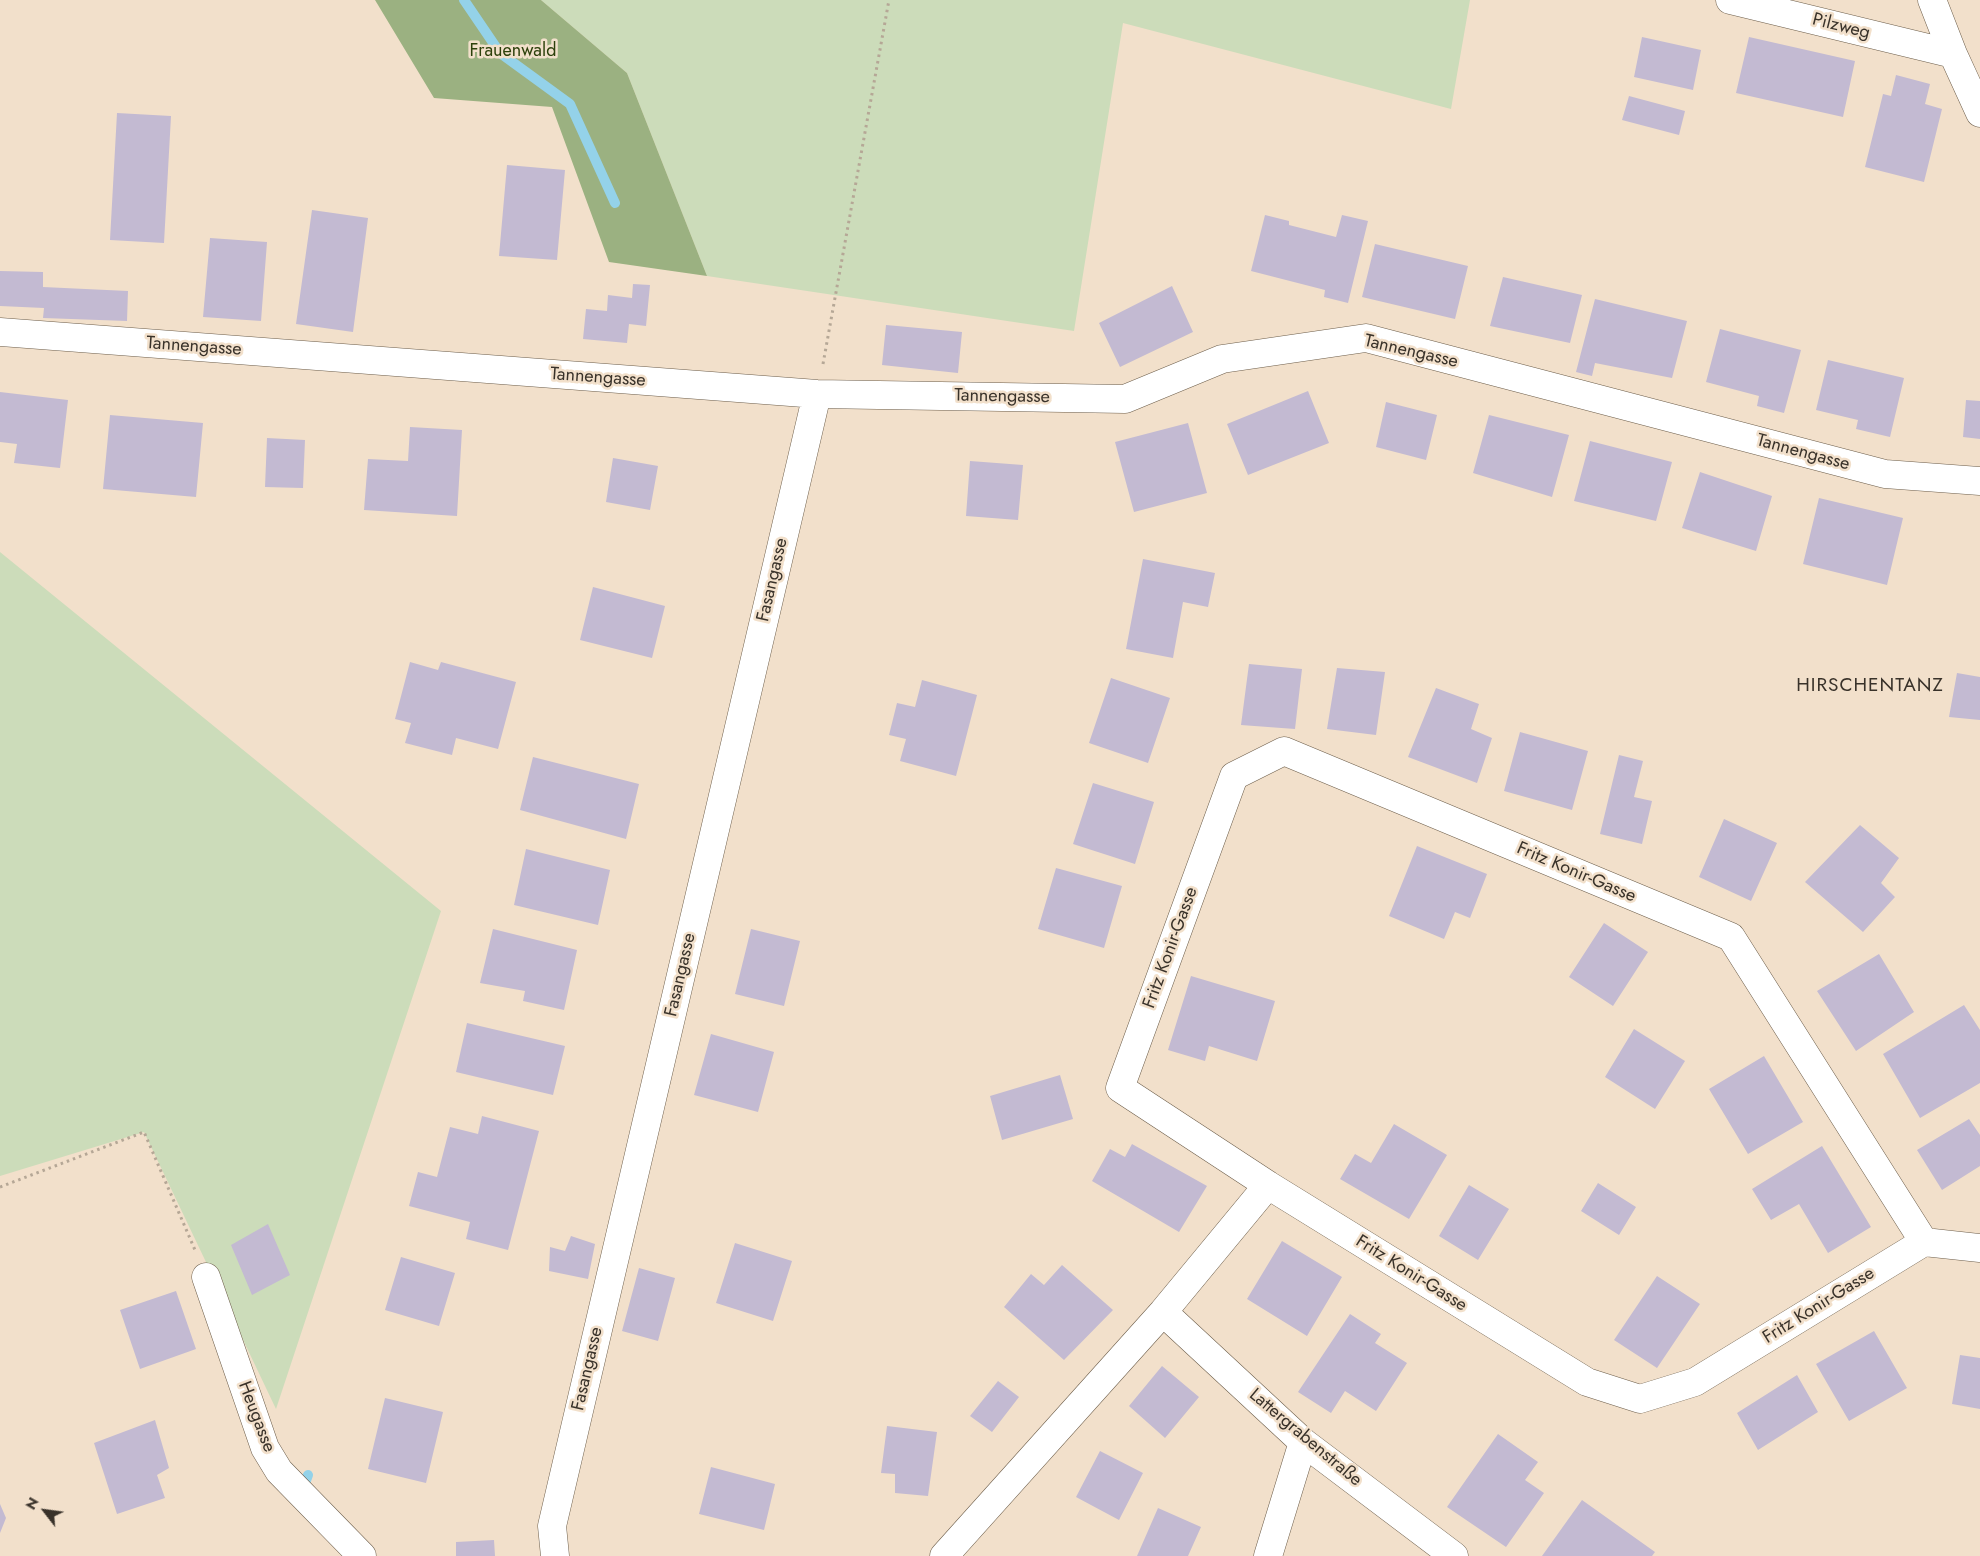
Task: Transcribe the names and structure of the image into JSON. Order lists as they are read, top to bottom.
{
  "streets": {
    "street": [
      "Pilzweg",
      "Tannengasse",
      "Fasangasse",
      "Fritz Konir-Gasse",
      "Heugasse",
      "Lattergrabenstraße"
    ]
  },
  "crossings": [
    ["Tannengasse", "Fasangasse"]
  ],
  "districts": ["HIRSCHENTANZ"],
  "parks": ["Frauenwald"],
  "north": "top left"
}
